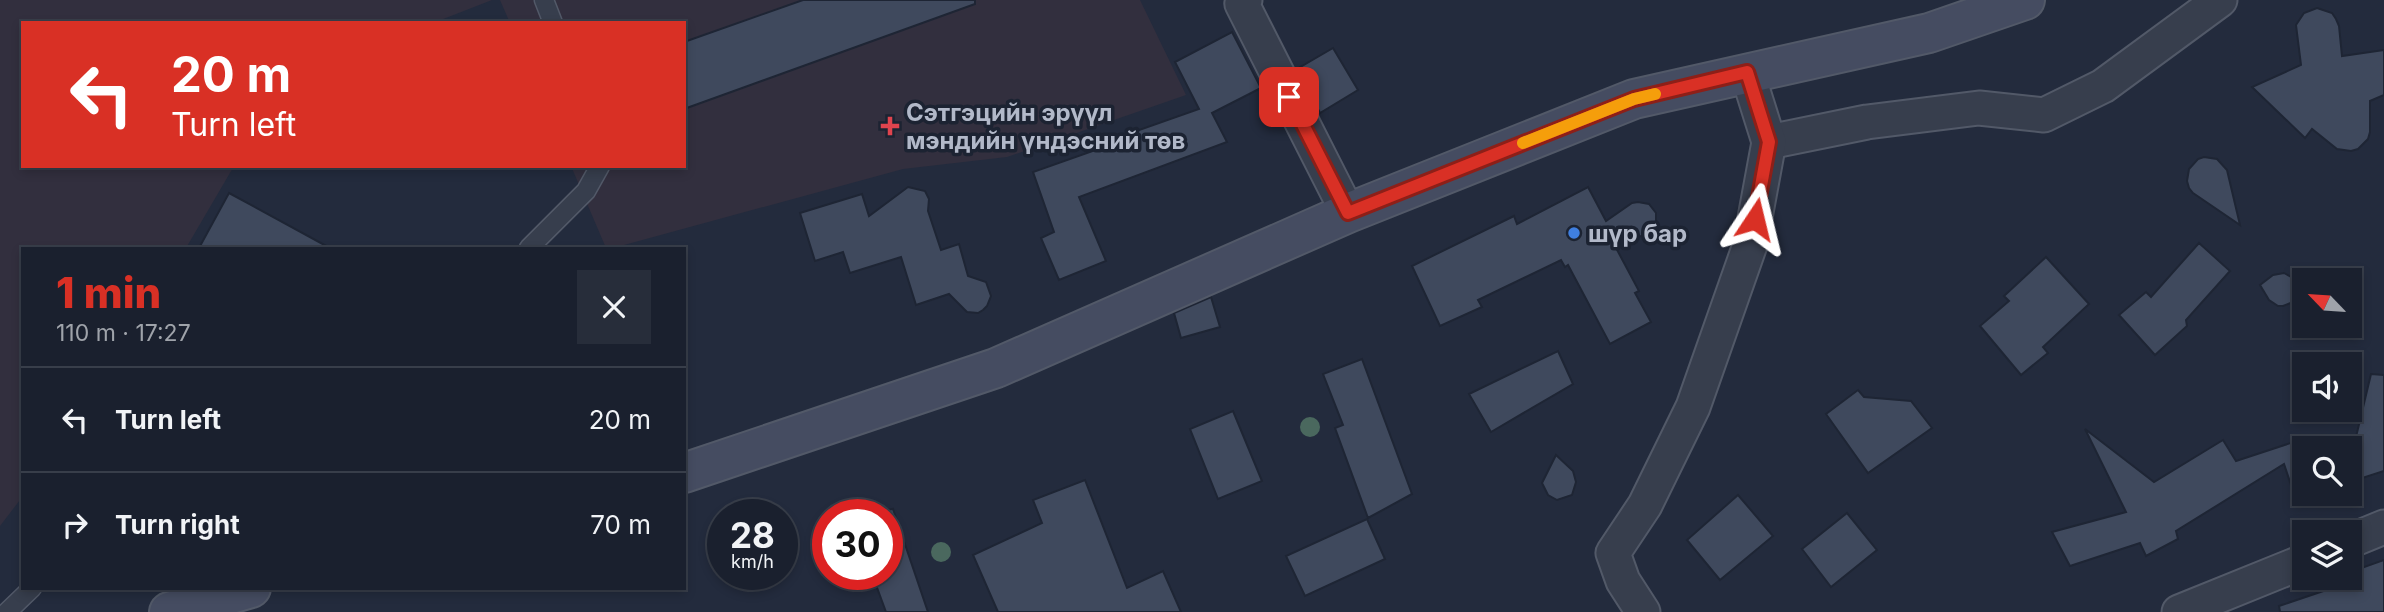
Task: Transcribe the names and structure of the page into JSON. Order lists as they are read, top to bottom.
{
  "places": {
    "health": ["Сэтгэцийн эрүүл мэндийн үндэсний төв"],
    "other": ["шүр бар"]
  },
  "north": "top left",
  "page": {
    "turn": ["20 m", "Turn left"],
    "heading": ["1 min", "110 m · 17:27"],
    "list": [
      {
        "name": "Turn left",
        "value": "20 m"
      },
      {
        "name": "Turn right",
        "value": "70 m"
      }
    ],
    "speed": "28 km/h",
    "limit": "30"
  }
}
